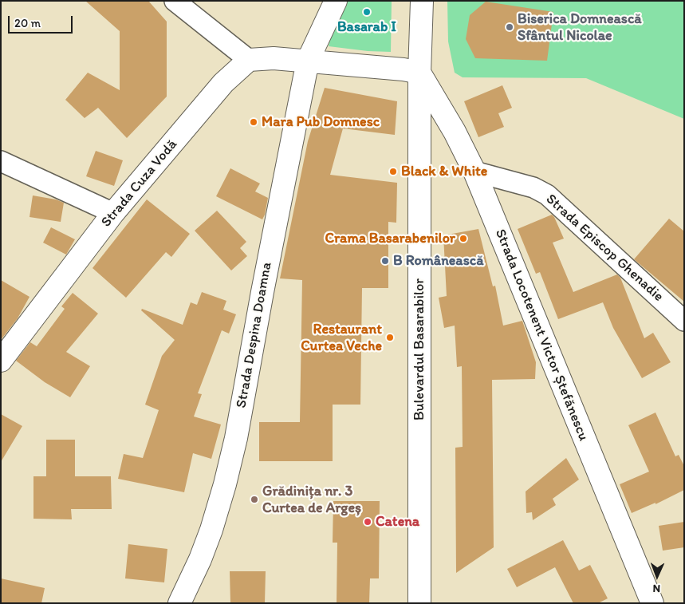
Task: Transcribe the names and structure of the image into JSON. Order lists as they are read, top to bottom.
{
  "streets": {
    "street": [
      "Strada Cuza Vodă",
      "Strada Episcop Ghenadie",
      "Strada Despina Doamna",
      "Strada Locotenent Victor Ștefănescu",
      "Bulevardul Basarabilor"
    ]
  },
  "crossings": [
    ["Strada Episcop Ghenadie", "Strada Locotenent Victor Ștefănescu"],
    ["Strada Locotenent Victor Ștefănescu", "Bulevardul Basarabilor"]
  ],
  "places": [
    "Basarab I",
    "Biserica Domnească Sfântul Nicolae",
    "Mara Pub Domnesc",
    "Black & White",
    "Crama Basarabenilor",
    "B Românească",
    "Restaurant Curtea Veche",
    "Grădinița nr. 3 Curtea de Argeș",
    "Catena"
  ],
  "scale_bar": "20 m",
  "north": "bottom"
}
